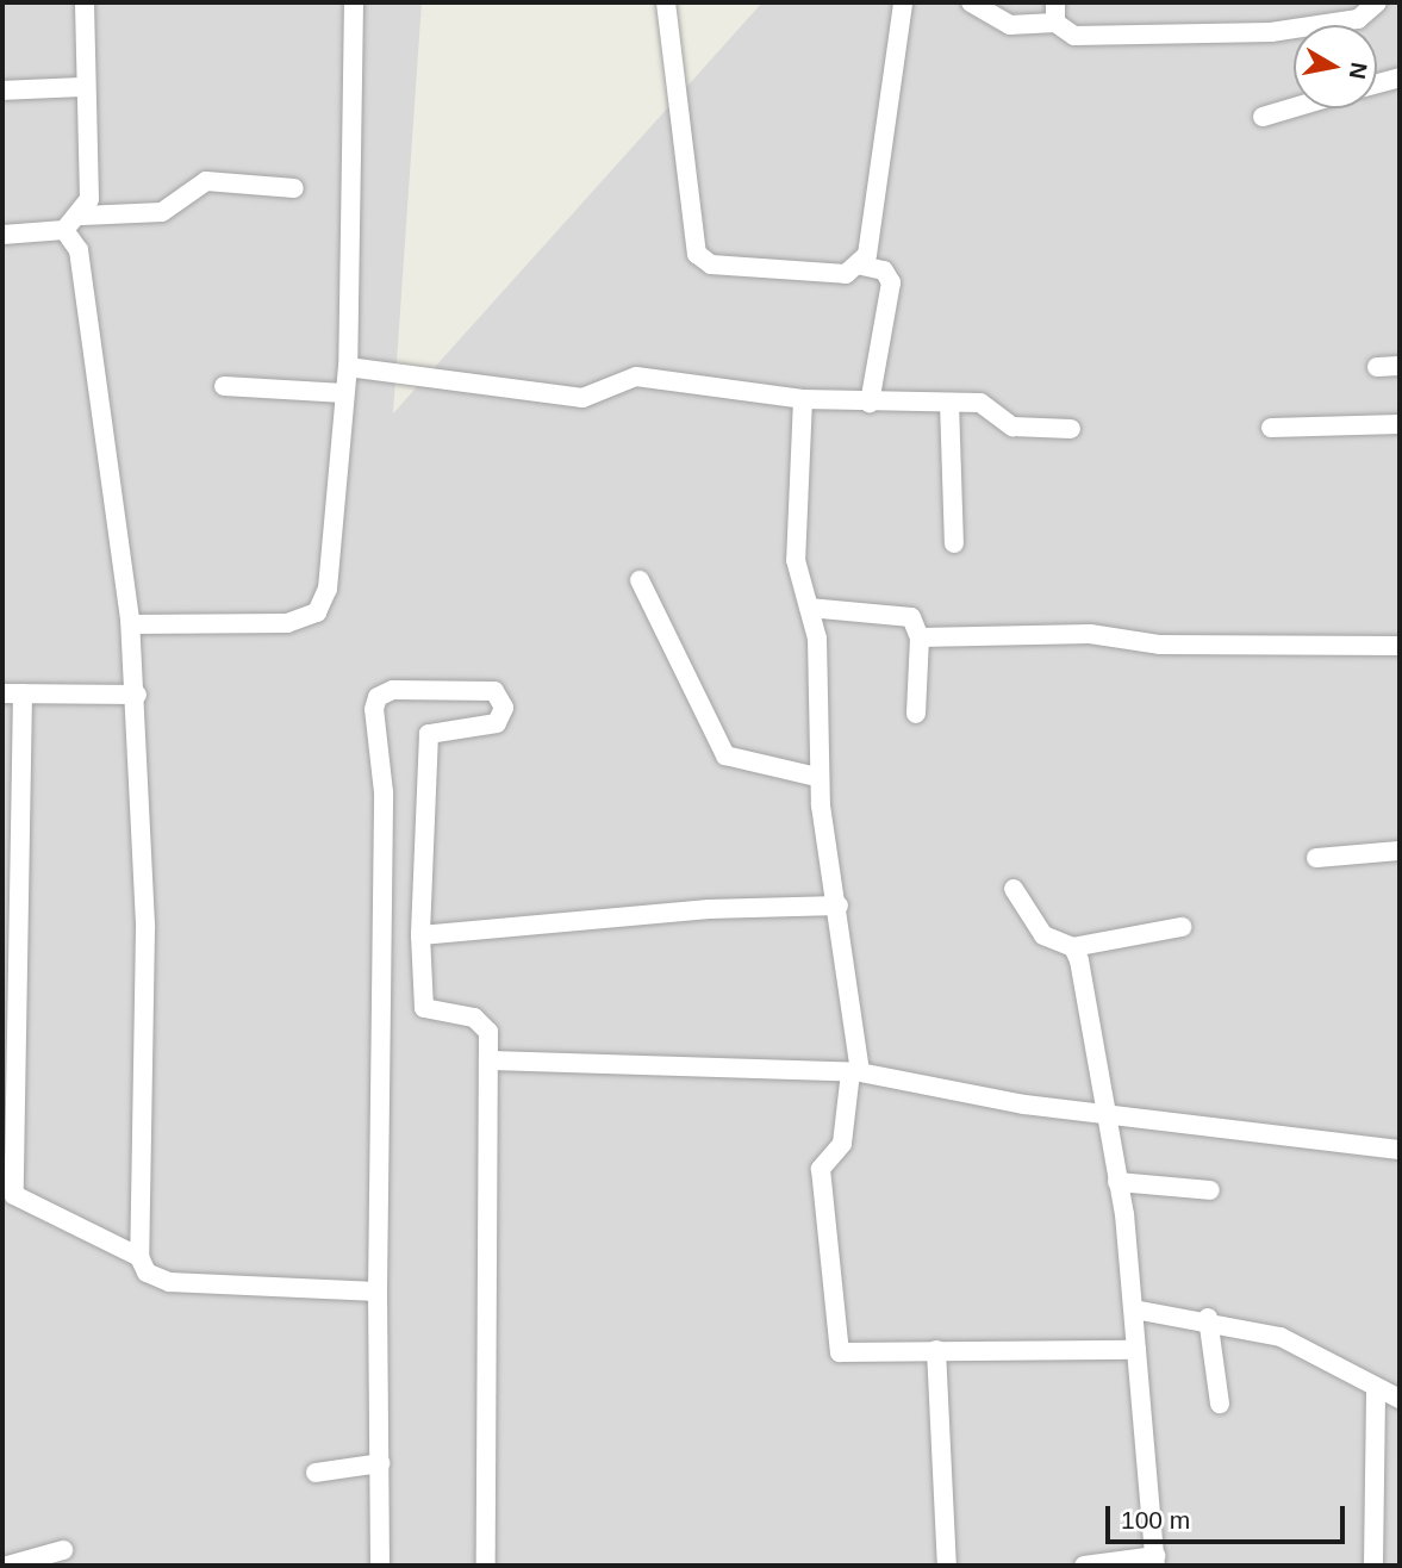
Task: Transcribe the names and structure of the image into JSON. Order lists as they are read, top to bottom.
{
  "scale_bar": "100 m",
  "north": "right"
}
